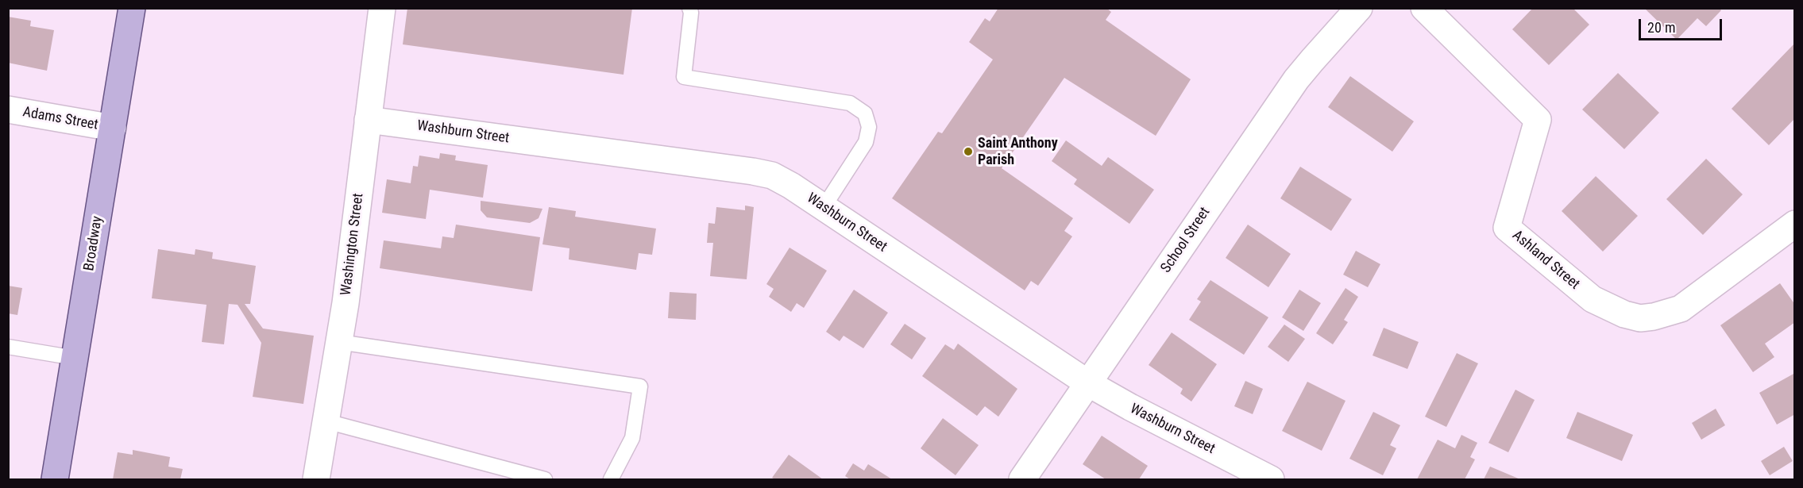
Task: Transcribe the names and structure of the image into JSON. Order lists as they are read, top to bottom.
{
  "streets": {
    "main road": ["Broadway"],
    "street": [
      "Adams Street",
      "Washburn Street",
      "School Street",
      "Washington Street",
      "Ashland Street"
    ]
  },
  "crossings": [
    ["Adams Street", "Broadway"],
    ["Washburn Street", "School Street"],
    ["Washburn Street", "Washington Street"]
  ],
  "places": ["Saint Anthony Parish"],
  "scale_bar": "20 m"
}
